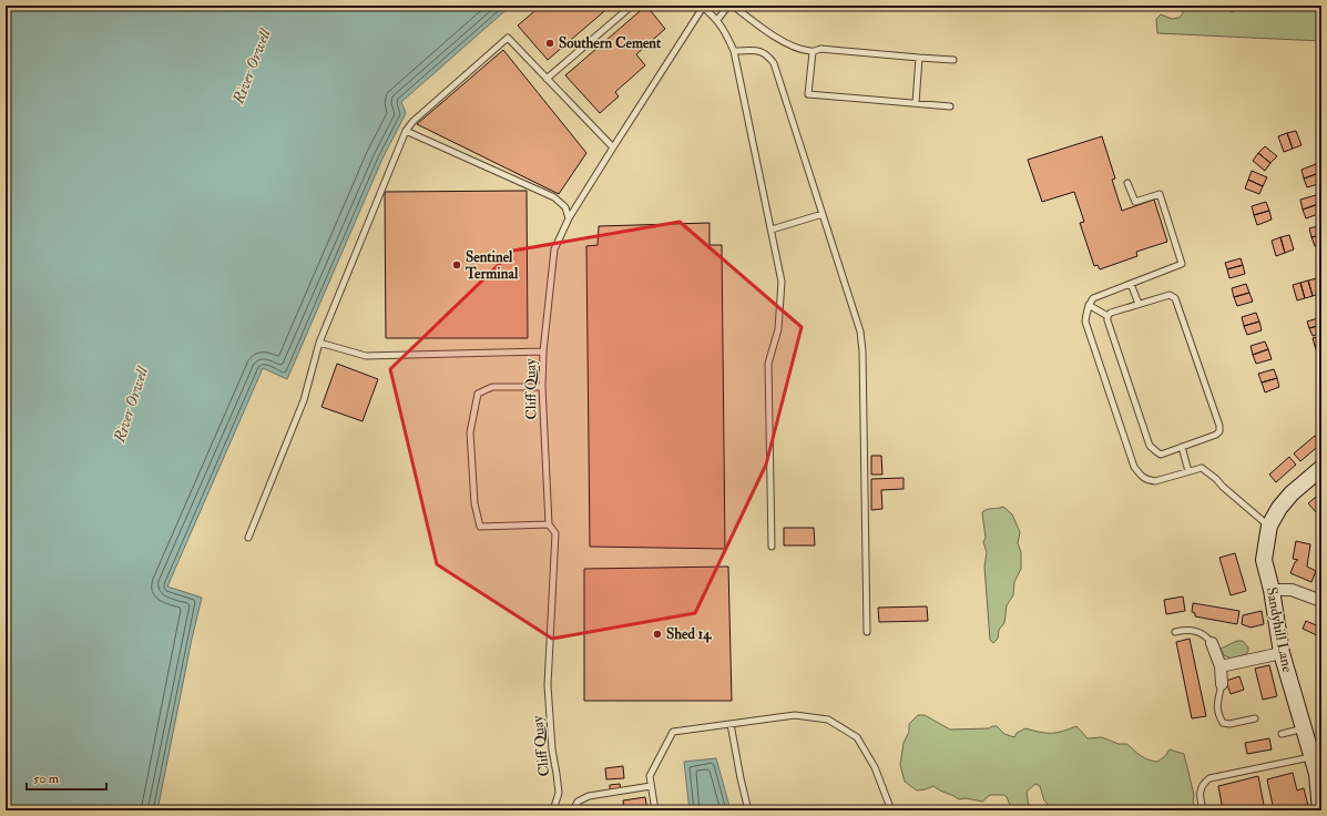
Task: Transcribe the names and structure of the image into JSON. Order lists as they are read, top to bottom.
{
  "streets": {
    "street": ["Sandyhill Lane"],
    "lane": ["Cliff Quay"]
  },
  "water": ["River Orwell"],
  "places": ["Southern Cement", "Sentinel Terminal", "Shed 14"],
  "scale_bar": "50 m"
}
